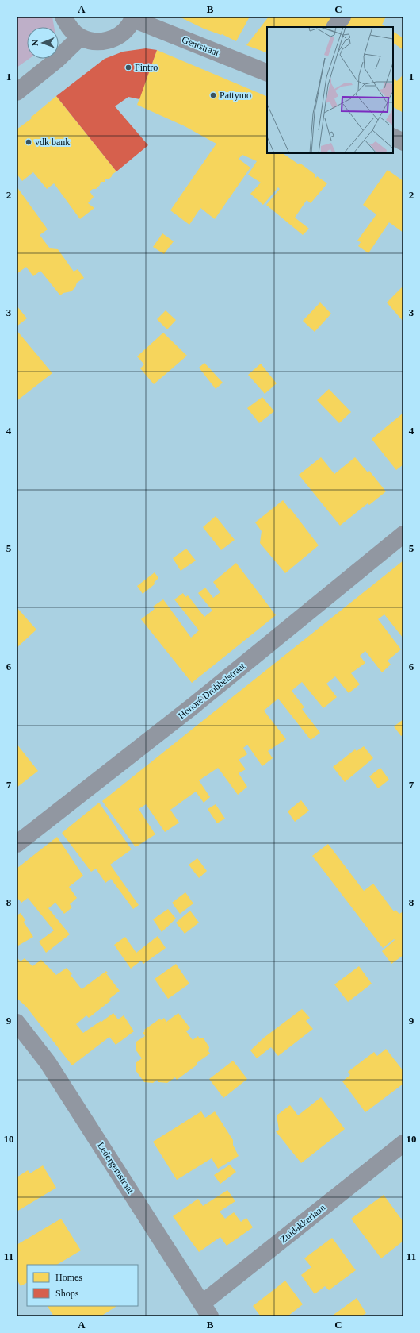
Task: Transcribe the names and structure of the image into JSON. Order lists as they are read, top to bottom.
{
  "streets": {
    "street": [
      "Gentstraat",
      "Honoré Drubbelstraat",
      "Ledergemstraat",
      "Zuidakkerlaan"
    ]
  },
  "crossings": [
    ["Ledergemstraat", "Zuidakkerlaan"]
  ],
  "places": ["Fintro", "Pattymo", "vdk bank"],
  "legend": ["Homes", "Shops"],
  "north": "left",
  "grid": {
    "columns": ["A", "B", "C"],
    "rows": [
      "1",
      "2",
      "3",
      "4",
      "5",
      "6",
      "7",
      "8",
      "9",
      "10",
      "11"
    ]
  }
}
